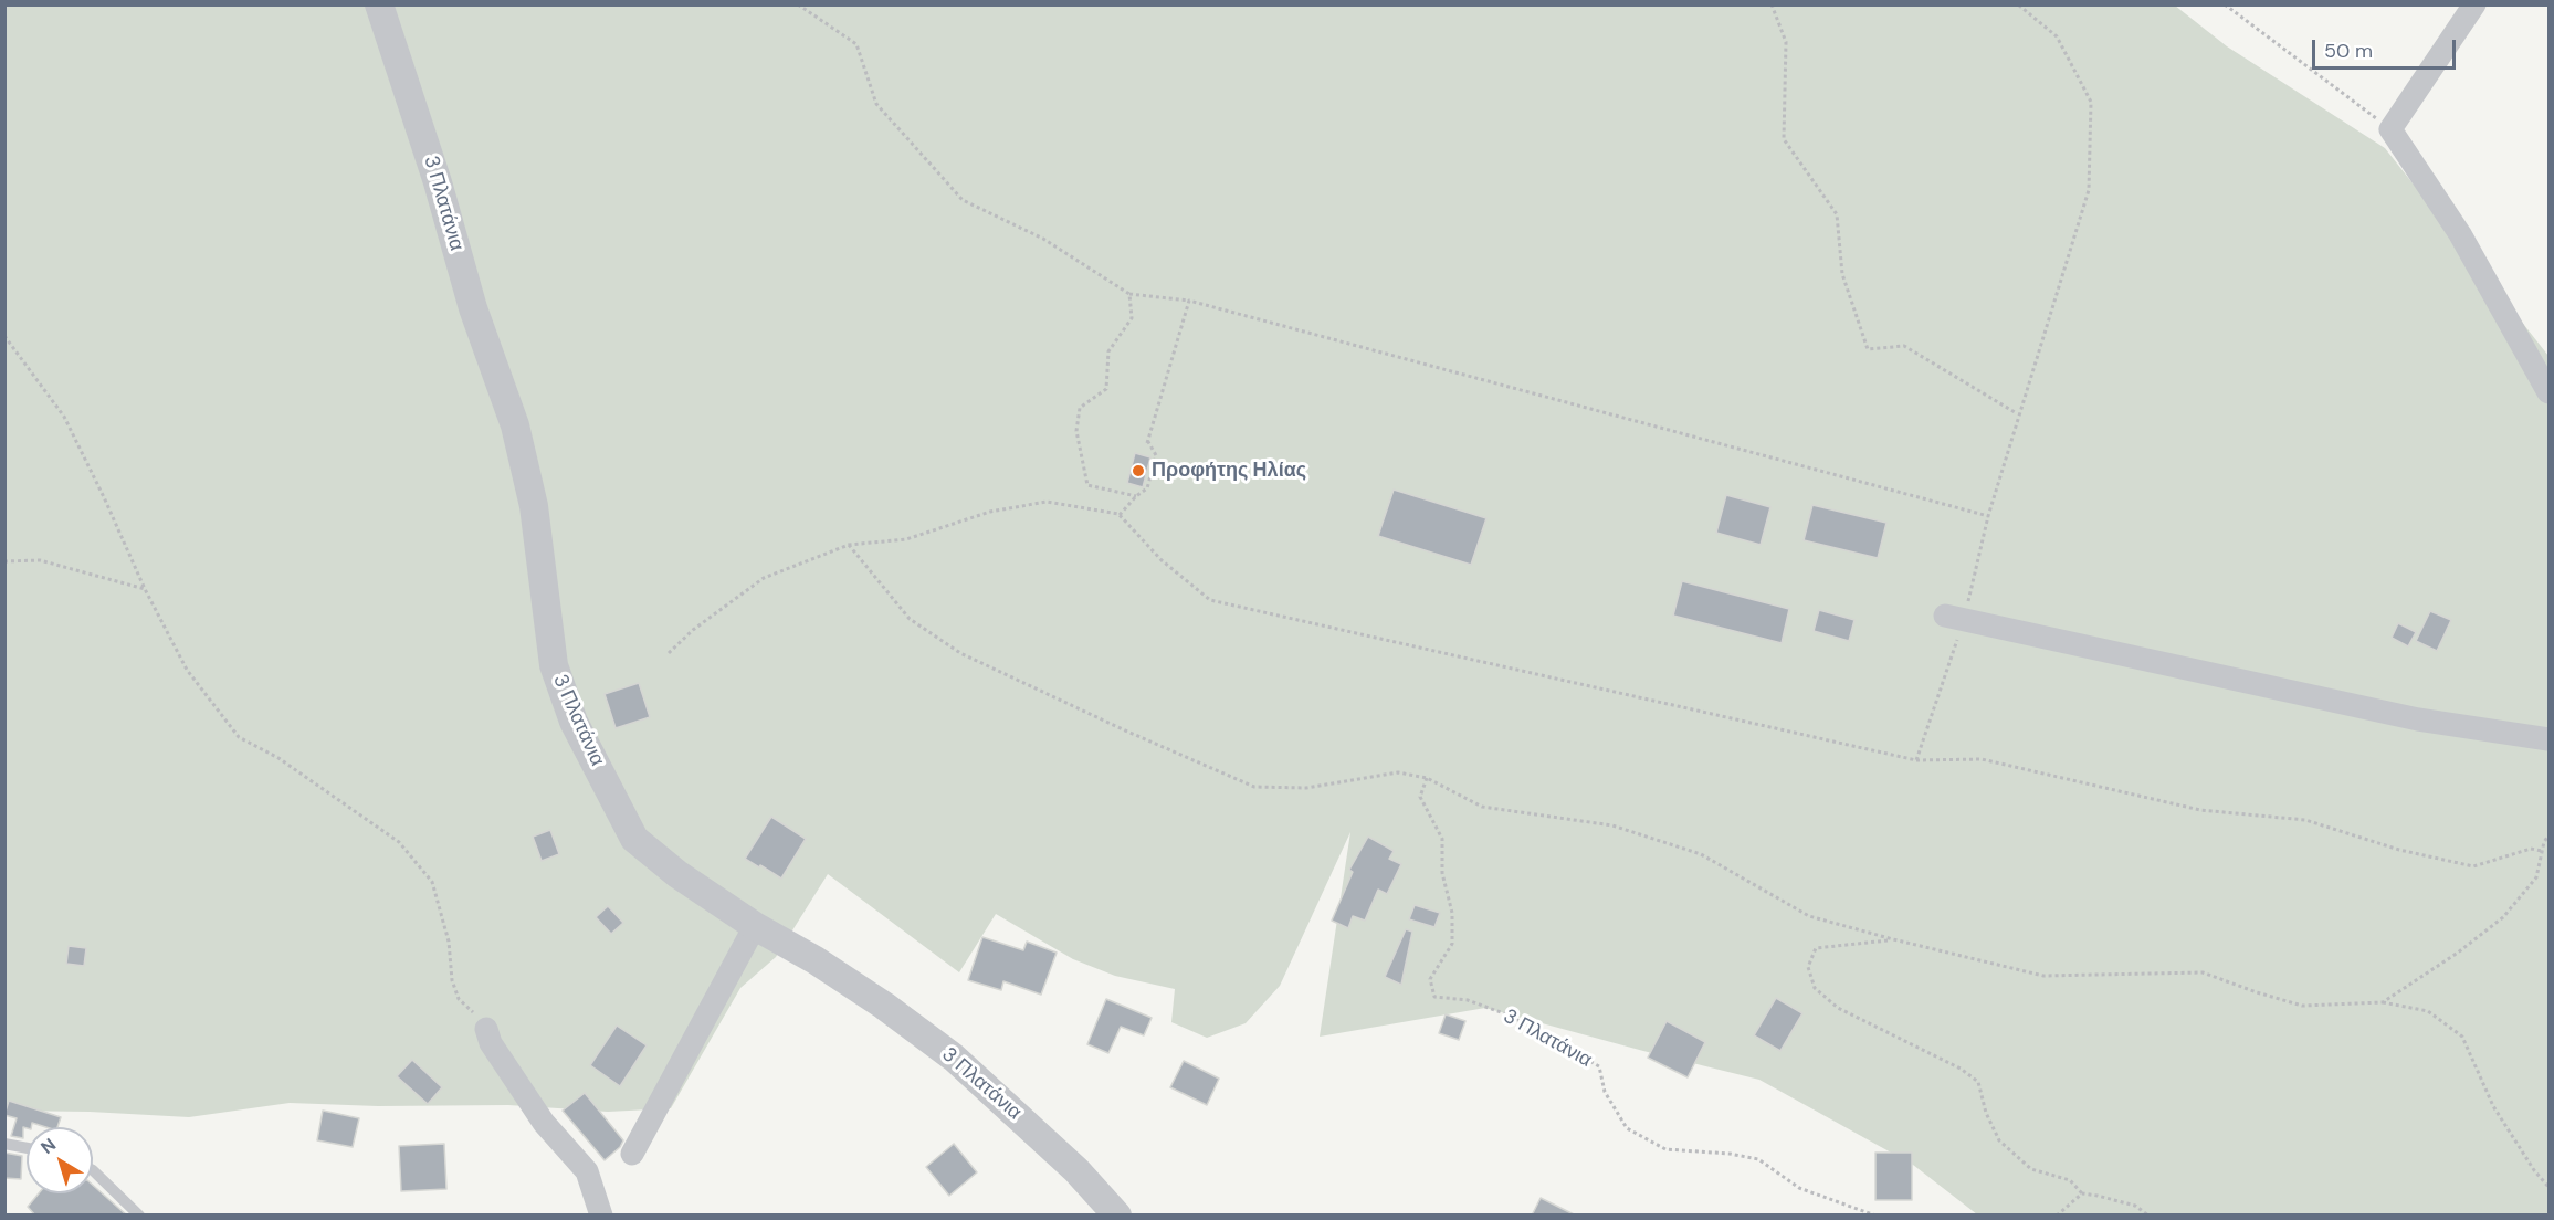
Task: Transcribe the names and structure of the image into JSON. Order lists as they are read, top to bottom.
{
  "streets": {
    "street": ["3 Πλατάνια"]
  },
  "places": ["Προφήτης Ηλίας"],
  "scale_bar": "50 m",
  "north": "top left"
}
